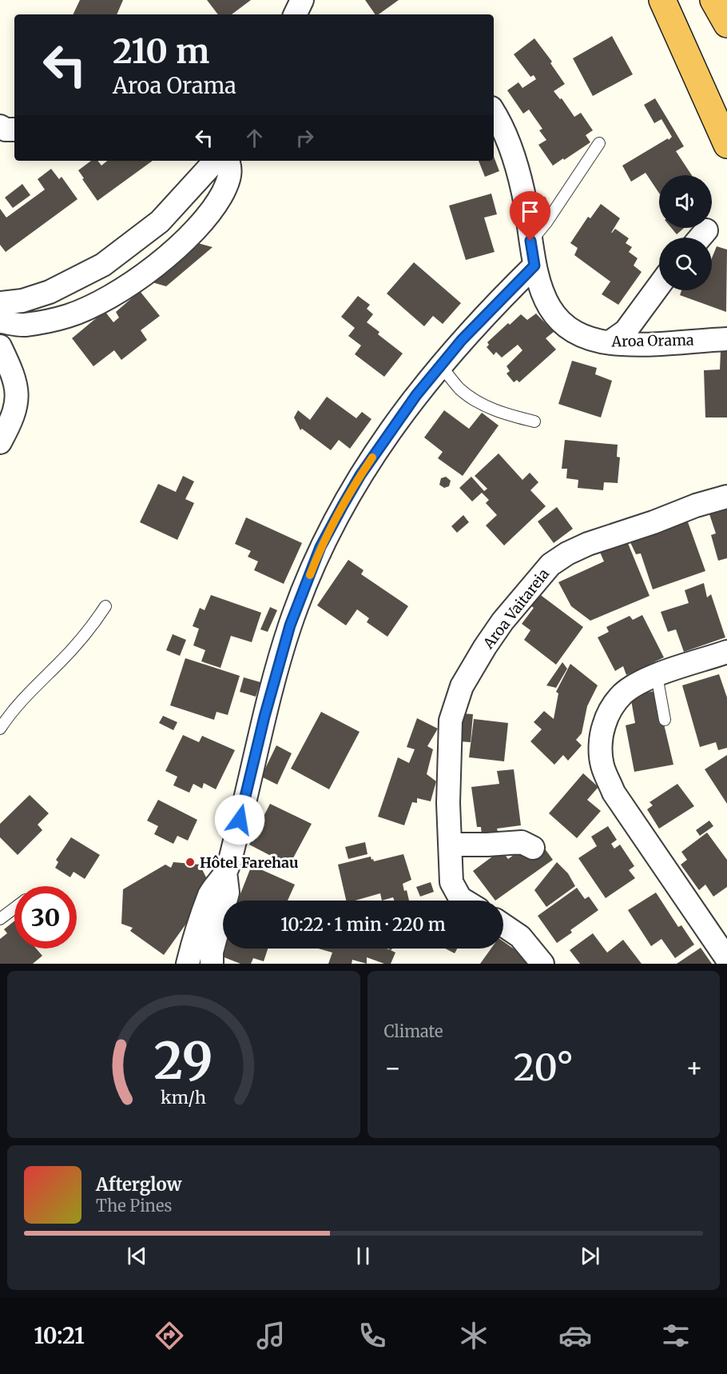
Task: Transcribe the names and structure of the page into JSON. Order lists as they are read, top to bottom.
{
  "streets": {
    "street": ["Aroa Orama", "Aroa Vaitareia"]
  },
  "places": ["Hôtel Farehau"],
  "page": {
    "turn": ["210 m", "Aroa Orama"],
    "limit": "30",
    "trip": "10:22 · 1 min · 220 m",
    "tile": "Climate",
    "heat": ["−", "20°", "+"],
    "song": ["Afterglow", "The Pines"],
    "tabs": "10:21",
    "gauge": ["29", "km/h"]
  }
}
